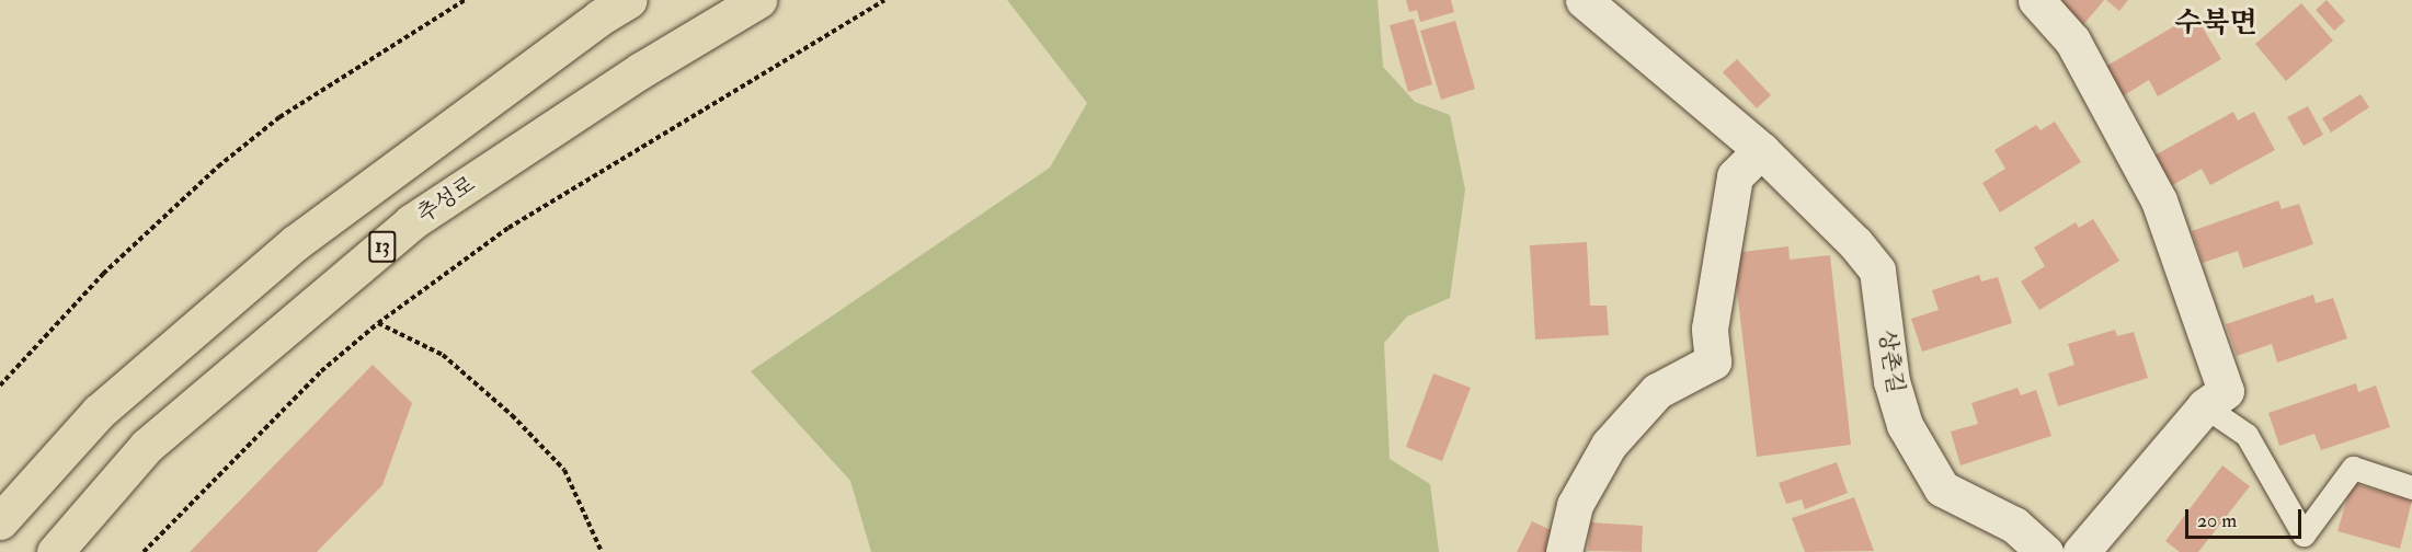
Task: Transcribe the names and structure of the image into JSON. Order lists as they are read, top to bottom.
{
  "streets": {
    "main road": ["추성로", "13"],
    "street": ["상촌길"]
  },
  "districts": ["수북면"],
  "scale_bar": "20 m"
}
